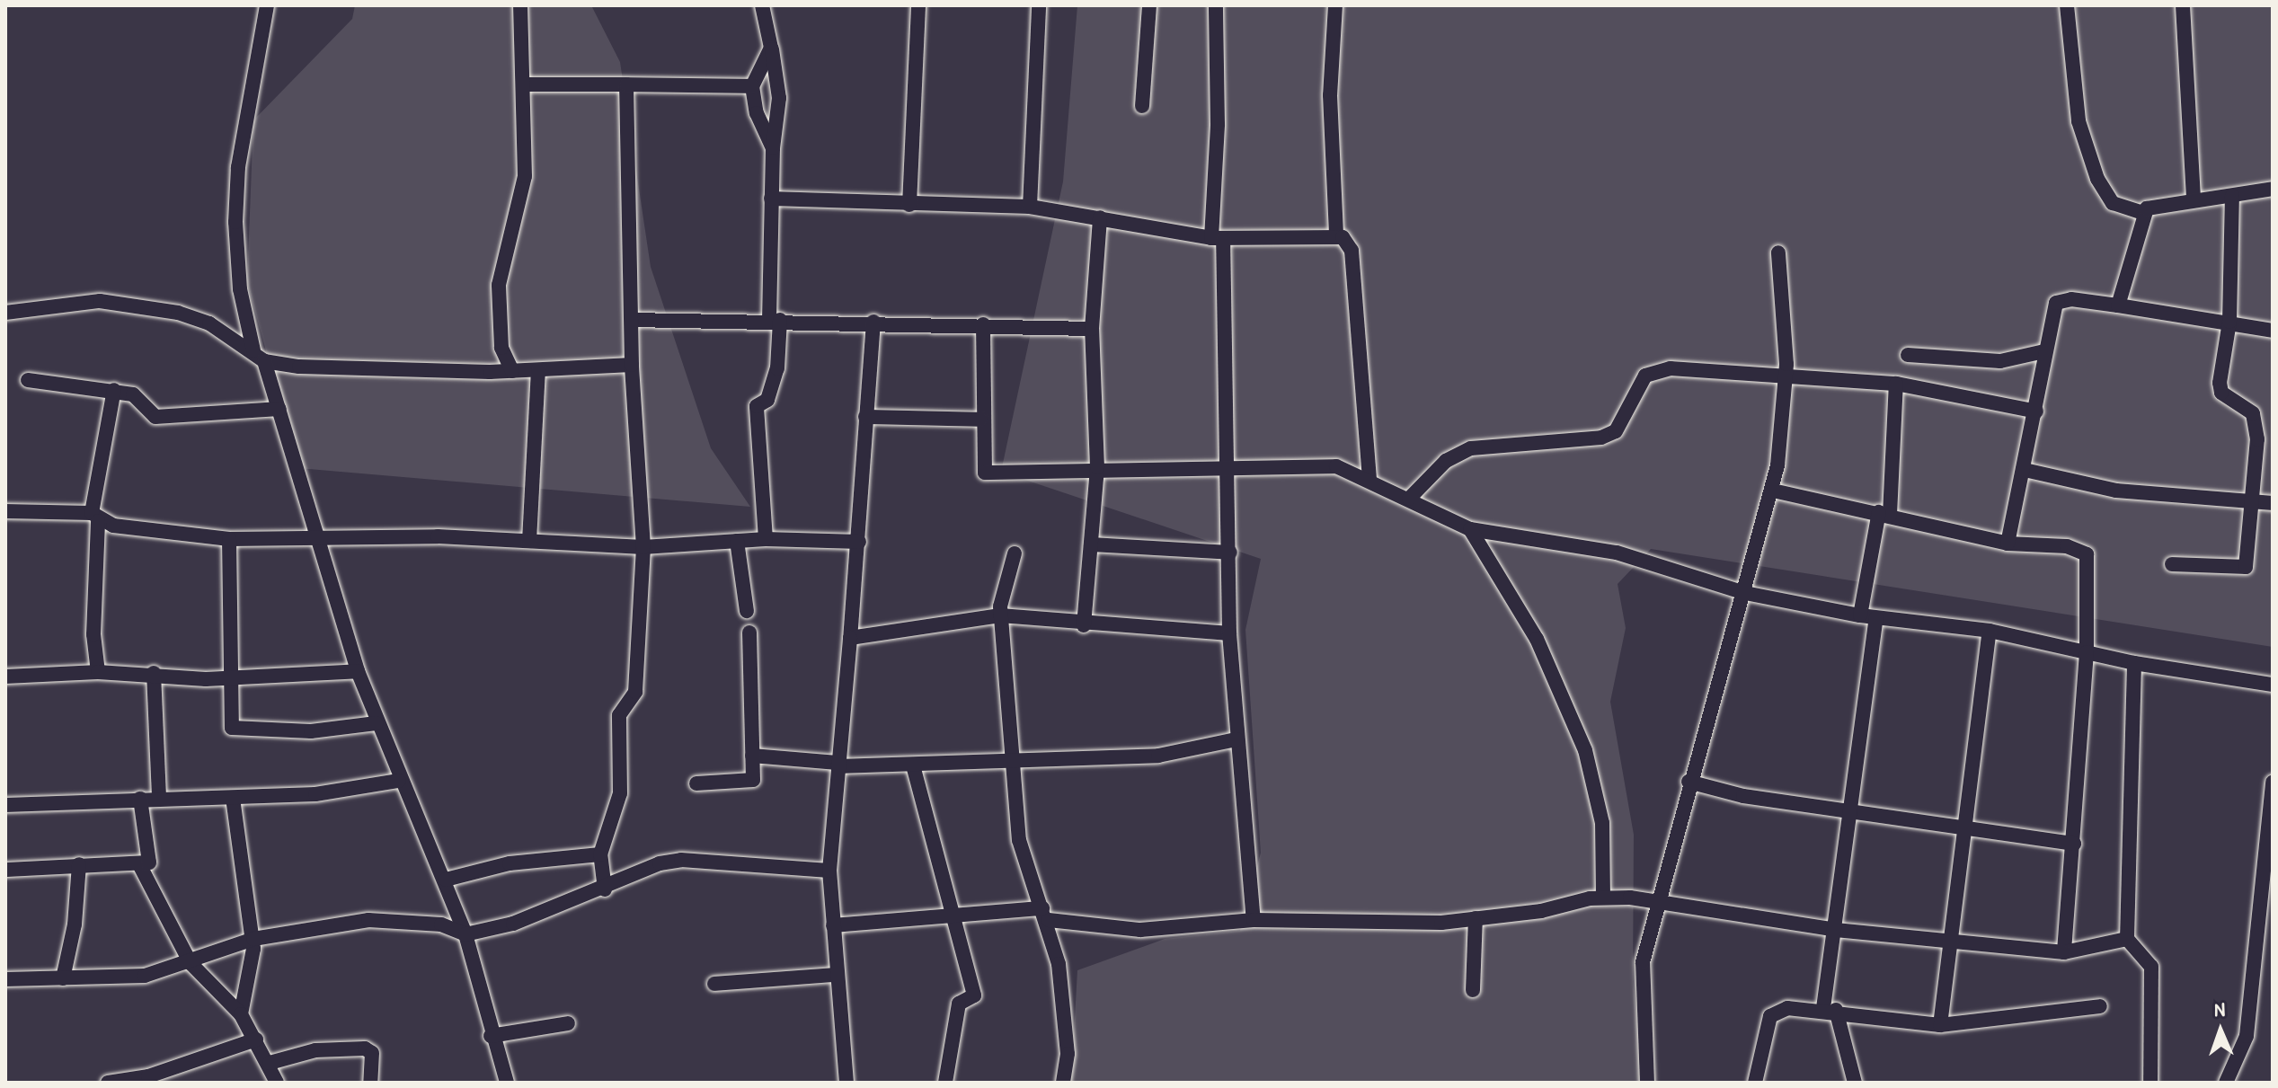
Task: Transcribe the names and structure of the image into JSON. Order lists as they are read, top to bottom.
{
  "north": "top"
}
